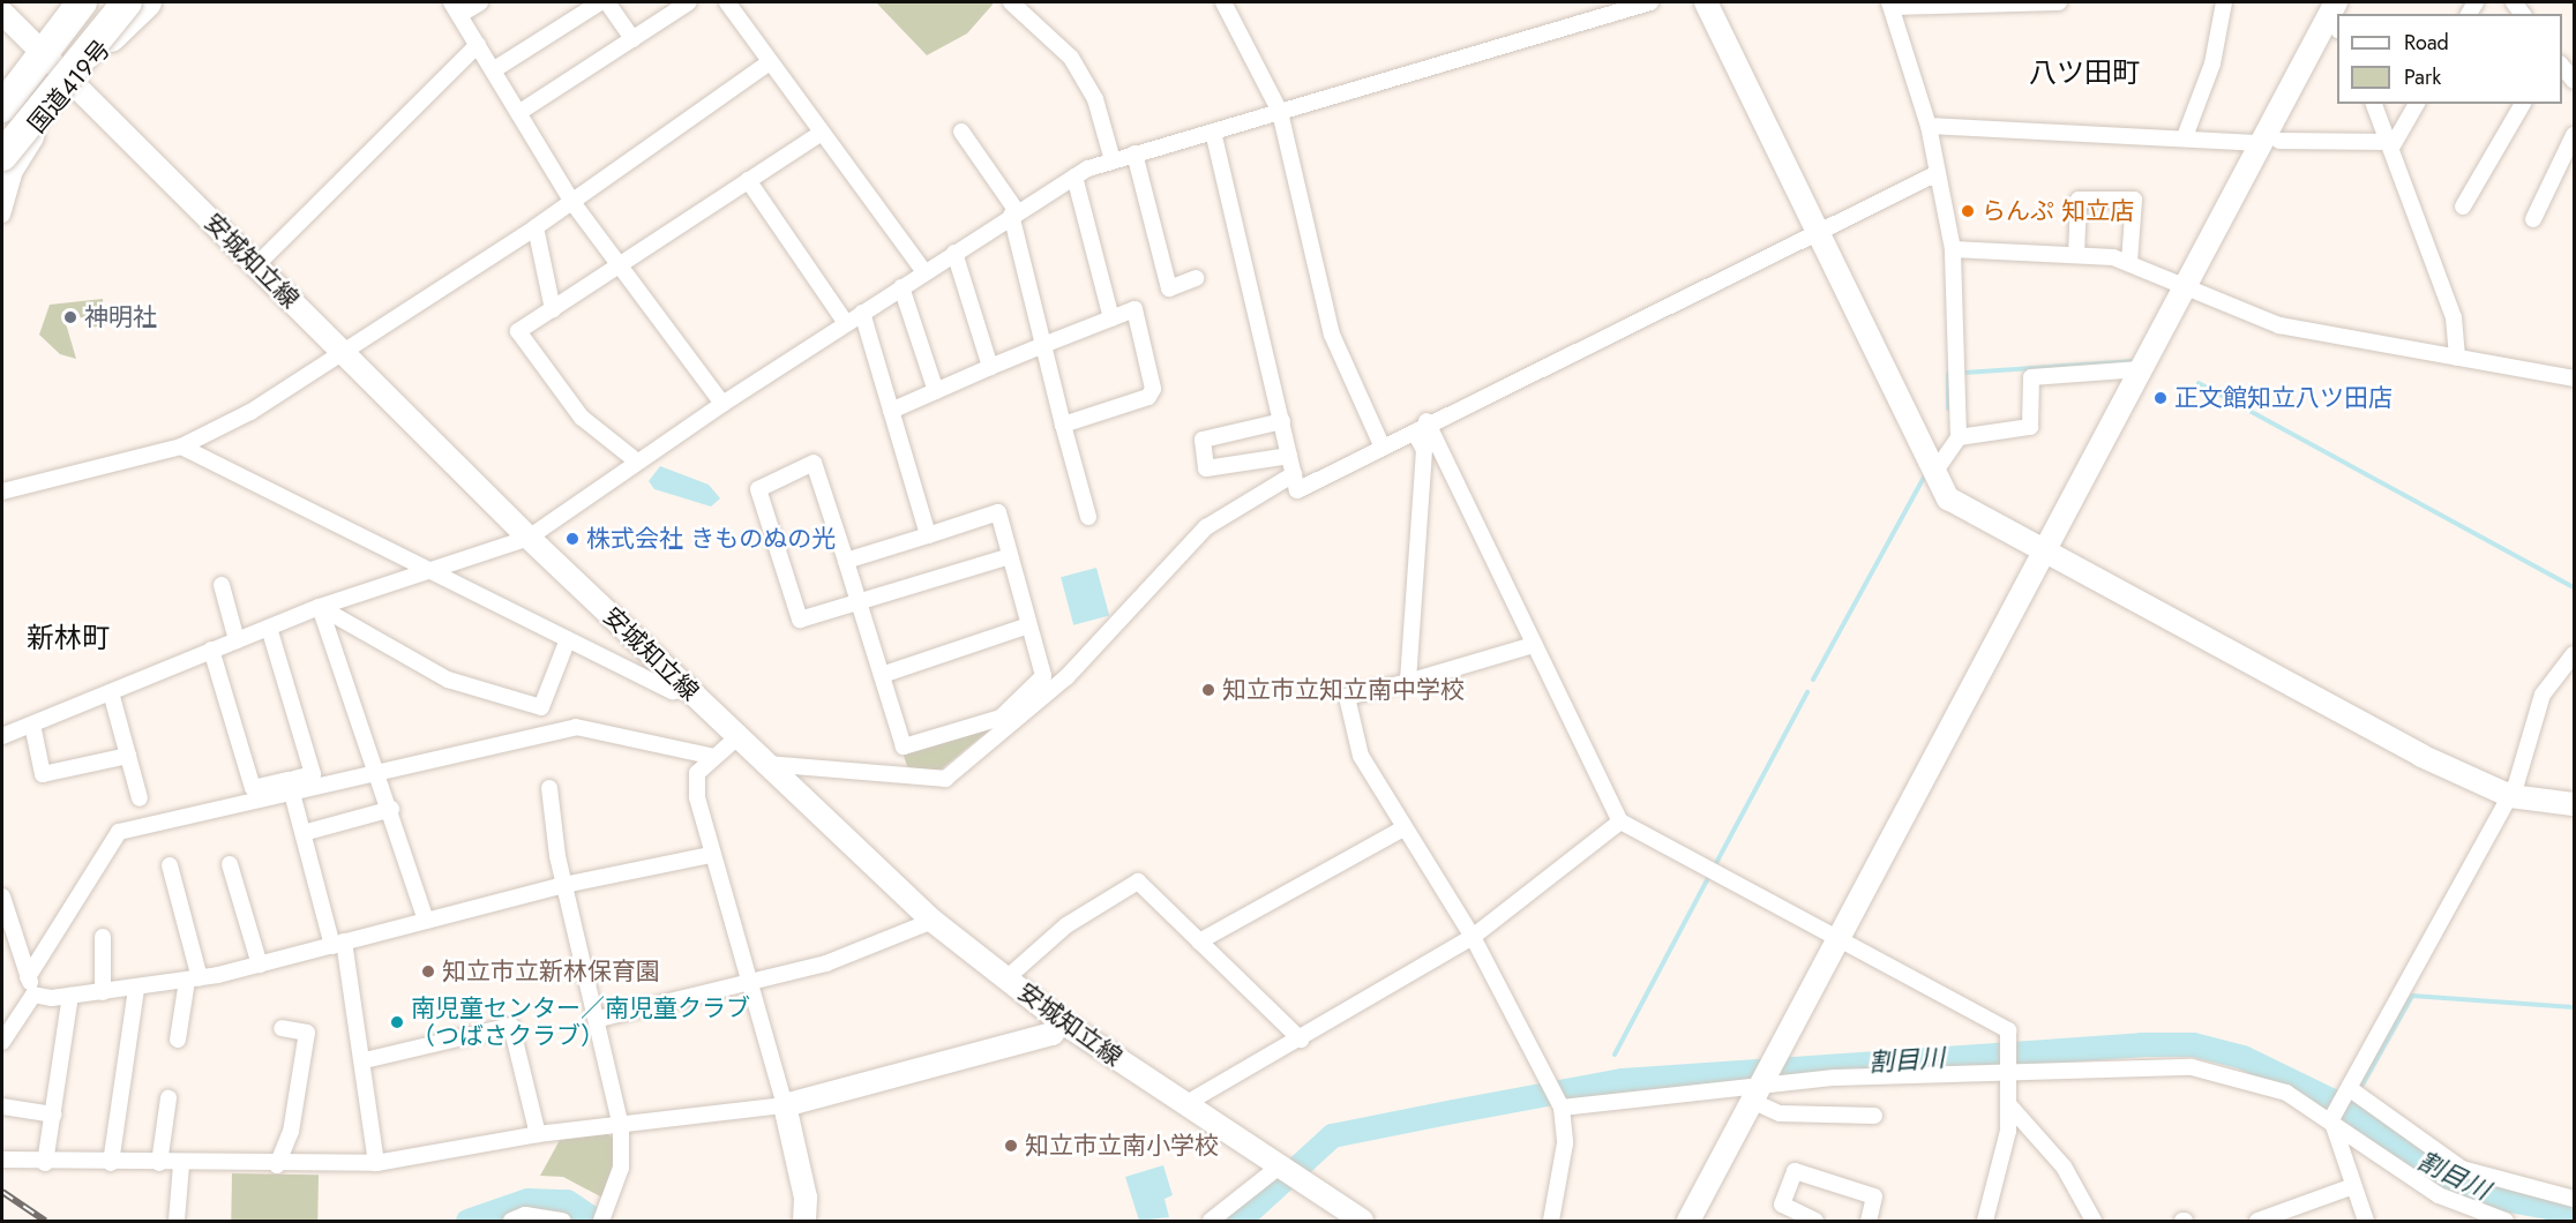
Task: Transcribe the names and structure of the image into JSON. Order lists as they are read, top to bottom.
{
  "streets": {
    "highway": ["国道419号"],
    "street": ["安城知立線"]
  },
  "crossings": [
    ["国道419号", "安城知立線"]
  ],
  "districts": ["八ツ田町", "新林町"],
  "water": ["割目川"],
  "places": [
    "らんぷ 知立店",
    "神明社",
    "正文館知立八ツ田店",
    "株式会社 きものぬの光",
    "知立市立知立南中学校",
    "知立市立新林保育園",
    "南児童センター／南児童クラブ （つばさクラブ）",
    "知立市立南小学校"
  ],
  "legend": ["Road", "Park"]
}
